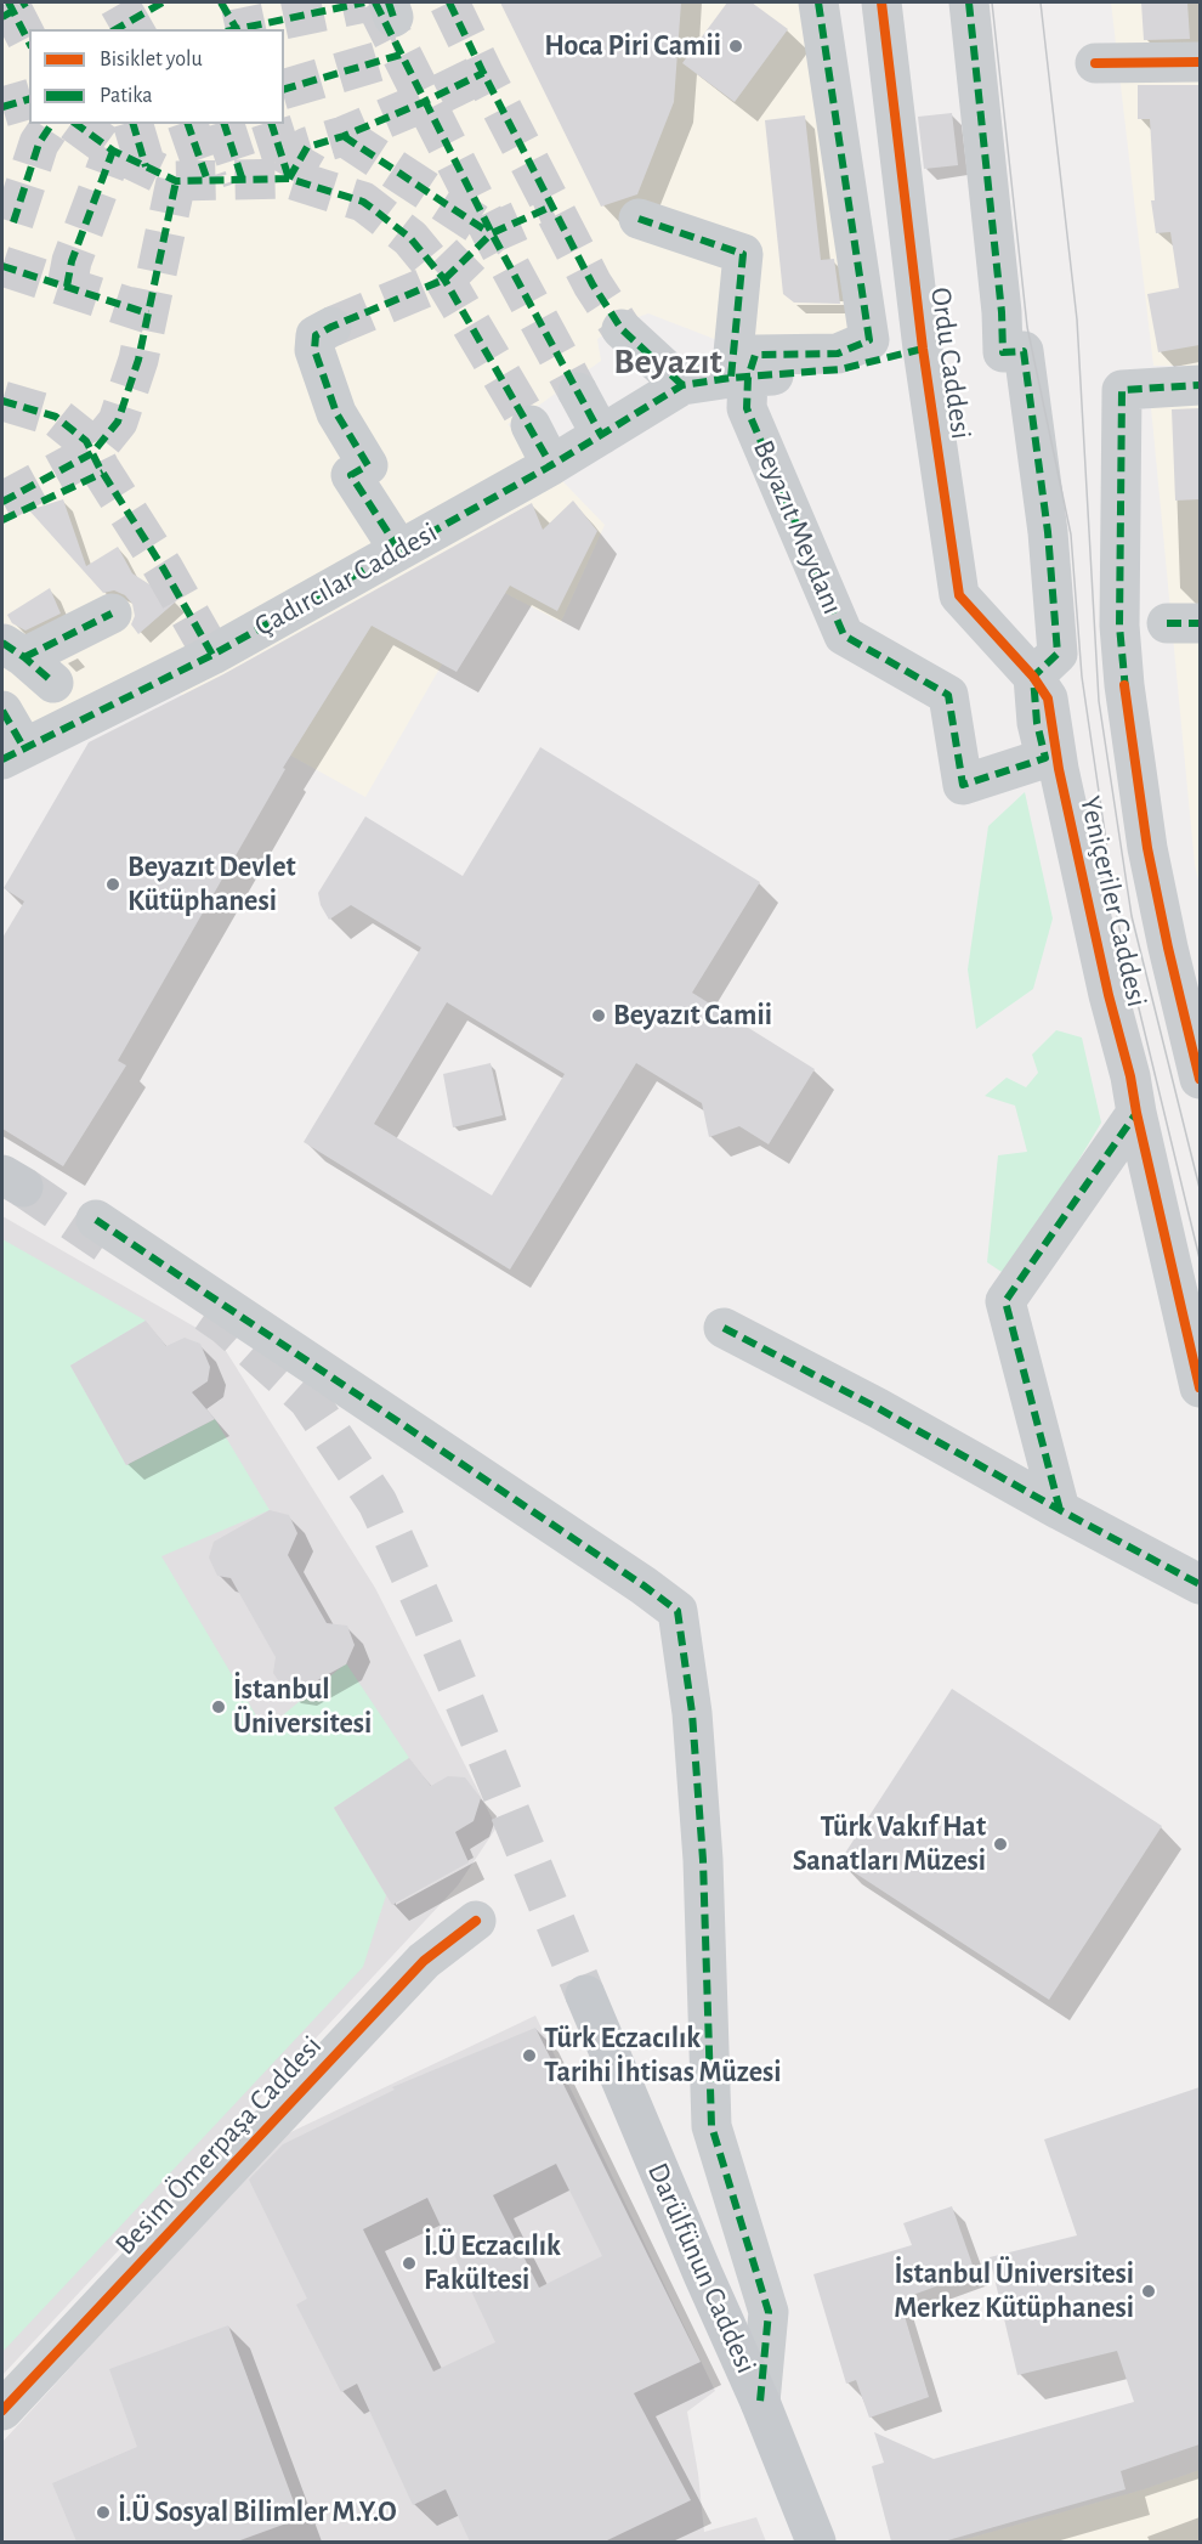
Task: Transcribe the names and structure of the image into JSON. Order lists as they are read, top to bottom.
{
  "streets": {
    "main road": ["Darülfünun Caddesi"],
    "street": [
      "Ordu Caddesi",
      "Beyazıt Meydanı",
      "Çadırcılar Caddesi",
      "Yeniçeriler Caddesi",
      "Besim Ömerpaşa Caddesi"
    ]
  },
  "crossings": [
    ["Ordu Caddesi", "Beyazıt Meydanı"],
    ["Ordu Caddesi", "Yeniçeriler Caddesi"],
    ["Beyazıt Meydanı", "Yeniçeriler Caddesi"]
  ],
  "districts": ["Beyazıt"],
  "places": [
    "Hoca Piri Camii",
    "Beyazıt Devlet Kütüphanesi",
    "Beyazıt Camii",
    "İstanbul Üniversitesi",
    "Türk Vakıf Hat Sanatları Müzesi",
    "Türk Eczacılık Tarihi İhtisas Müzesi",
    "İ.Ü Eczacılık Fakültesi",
    "İstanbul Üniversitesi Merkez Kütüphanesi",
    "İ.Ü Sosyal Bilimler M.Y.O"
  ],
  "legend": ["Bisiklet yolu", "Patika"]
}
